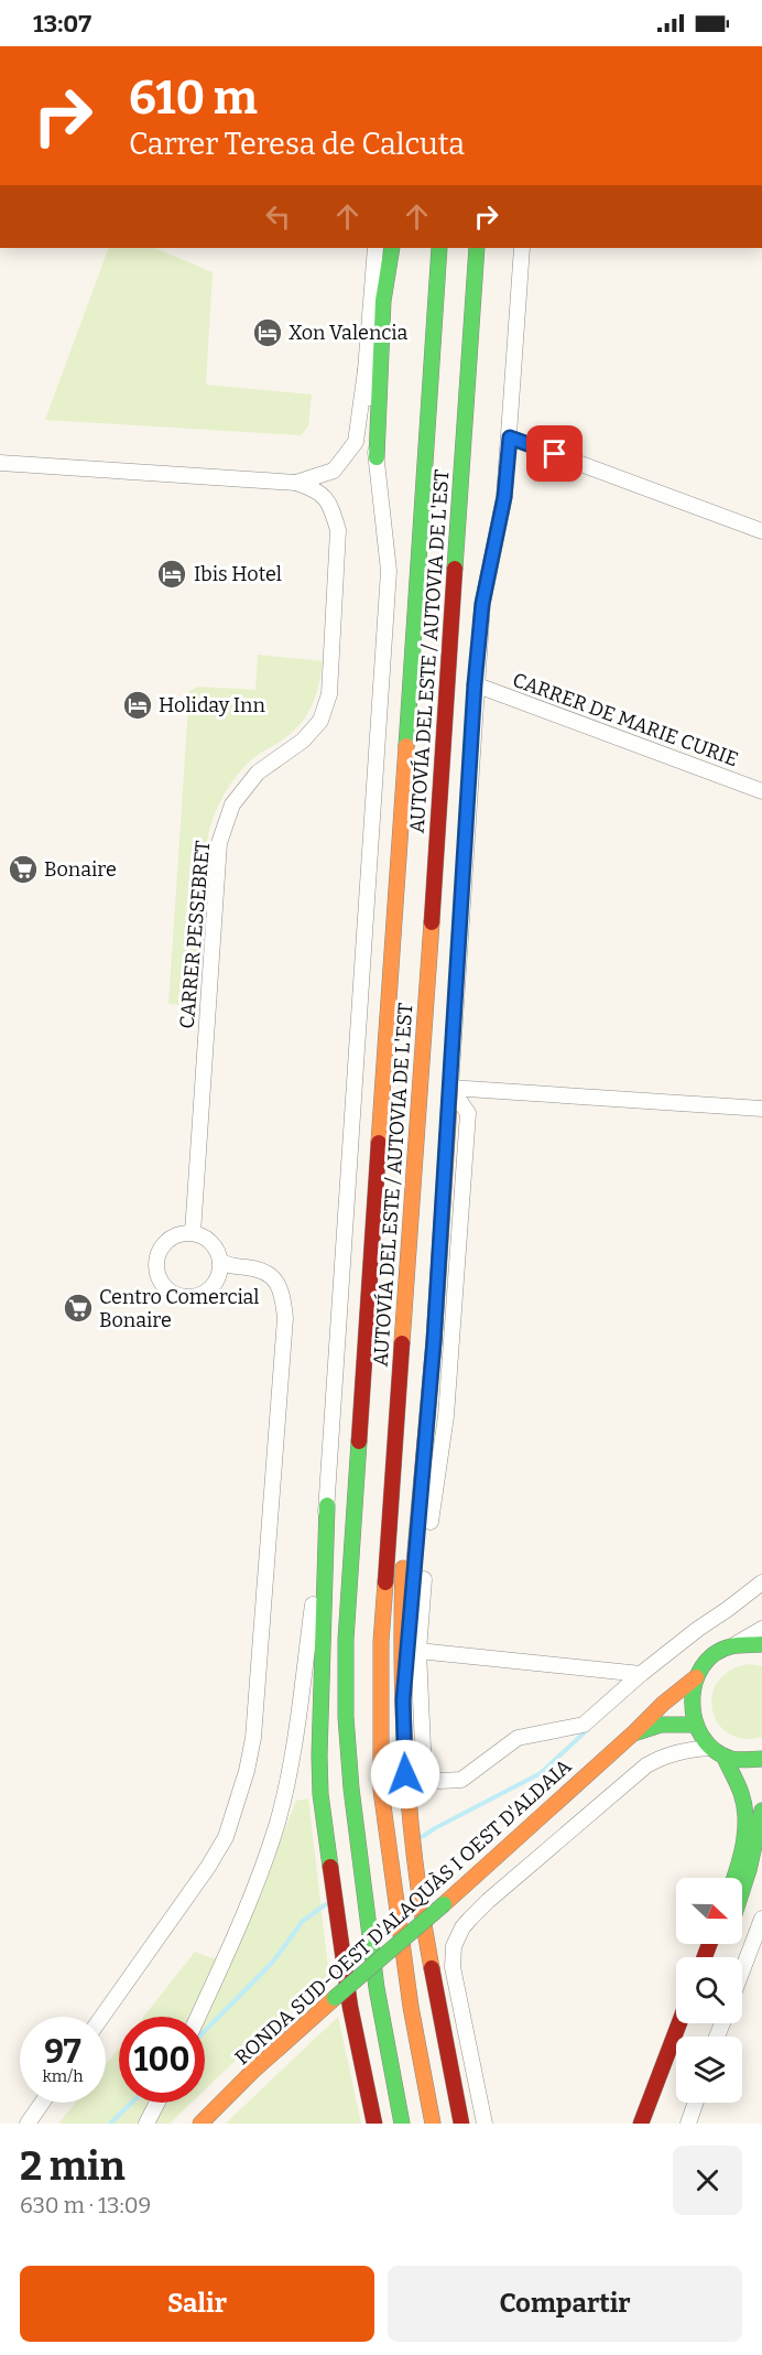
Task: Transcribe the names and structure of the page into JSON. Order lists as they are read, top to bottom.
{
  "streets": {
    "main road": ["AUTOVÍA DEL ESTE / AUTOVIA DE L'EST", "RONDA SUD-OEST D'ALAQUÀS I OEST D'ALDAIA"],
    "street": ["CARRER DE MARIE CURIE", "CARRER PESSEBRET"]
  },
  "places": {
    "hotel": ["Xon Valencia", "Ibis Hotel", "Holiday Inn"],
    "supermarket": ["Bonaire", "Centro Comercial Bonaire"]
  },
  "north": "right",
  "page": {
    "status": "13:07",
    "turn": ["610 m", "Carrer Teresa de Calcuta"],
    "speed": "97 km/h",
    "limit": "100",
    "heading": ["2 min", "630 m · 13:09"],
    "buttons": ["Salir", "Compartir"]
  }
}
